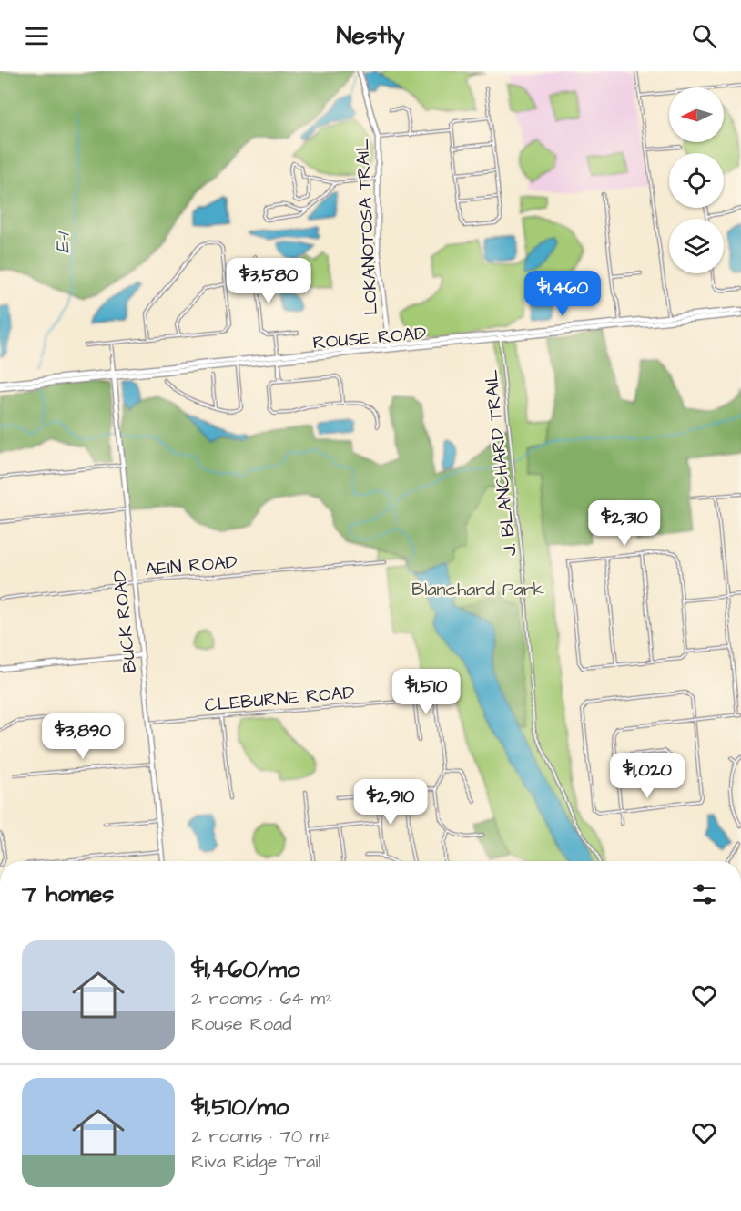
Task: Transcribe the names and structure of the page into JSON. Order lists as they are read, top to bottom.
{
  "streets": {
    "street": [
      "LOKANOTOSA TRAIL",
      "ROUSE ROAD",
      "J. BLANCHARD TRAIL",
      "AEIN ROAD",
      "BUCK ROAD",
      "CLEBURNE ROAD"
    ]
  },
  "crossings": [
    ["LOKANOTOSA TRAIL", "ROUSE ROAD"],
    ["ROUSE ROAD", "J. BLANCHARD TRAIL"],
    ["ROUSE ROAD", "BUCK ROAD"],
    ["AEIN ROAD", "BUCK ROAD"],
    ["BUCK ROAD", "CLEBURNE ROAD"]
  ],
  "water": ["E-1"],
  "parks": ["Blanchard Park"],
  "north": "left",
  "page": {
    "header": "Nestly",
    "price": [
      "$3,580",
      "$1,460",
      "$2,310",
      "$1,510",
      "$3,890",
      "$1,020",
      "$2,910"
    ],
    "heading": "7 homes",
    "list": [
      {
        "name": "$1,460/mo",
        "note": "2 rooms · 64 m² · Rouse Road"
      },
      {
        "name": "$1,510/mo",
        "note": "2 rooms · 70 m² · Riva Ridge Trail"
      }
    ]
  }
}
